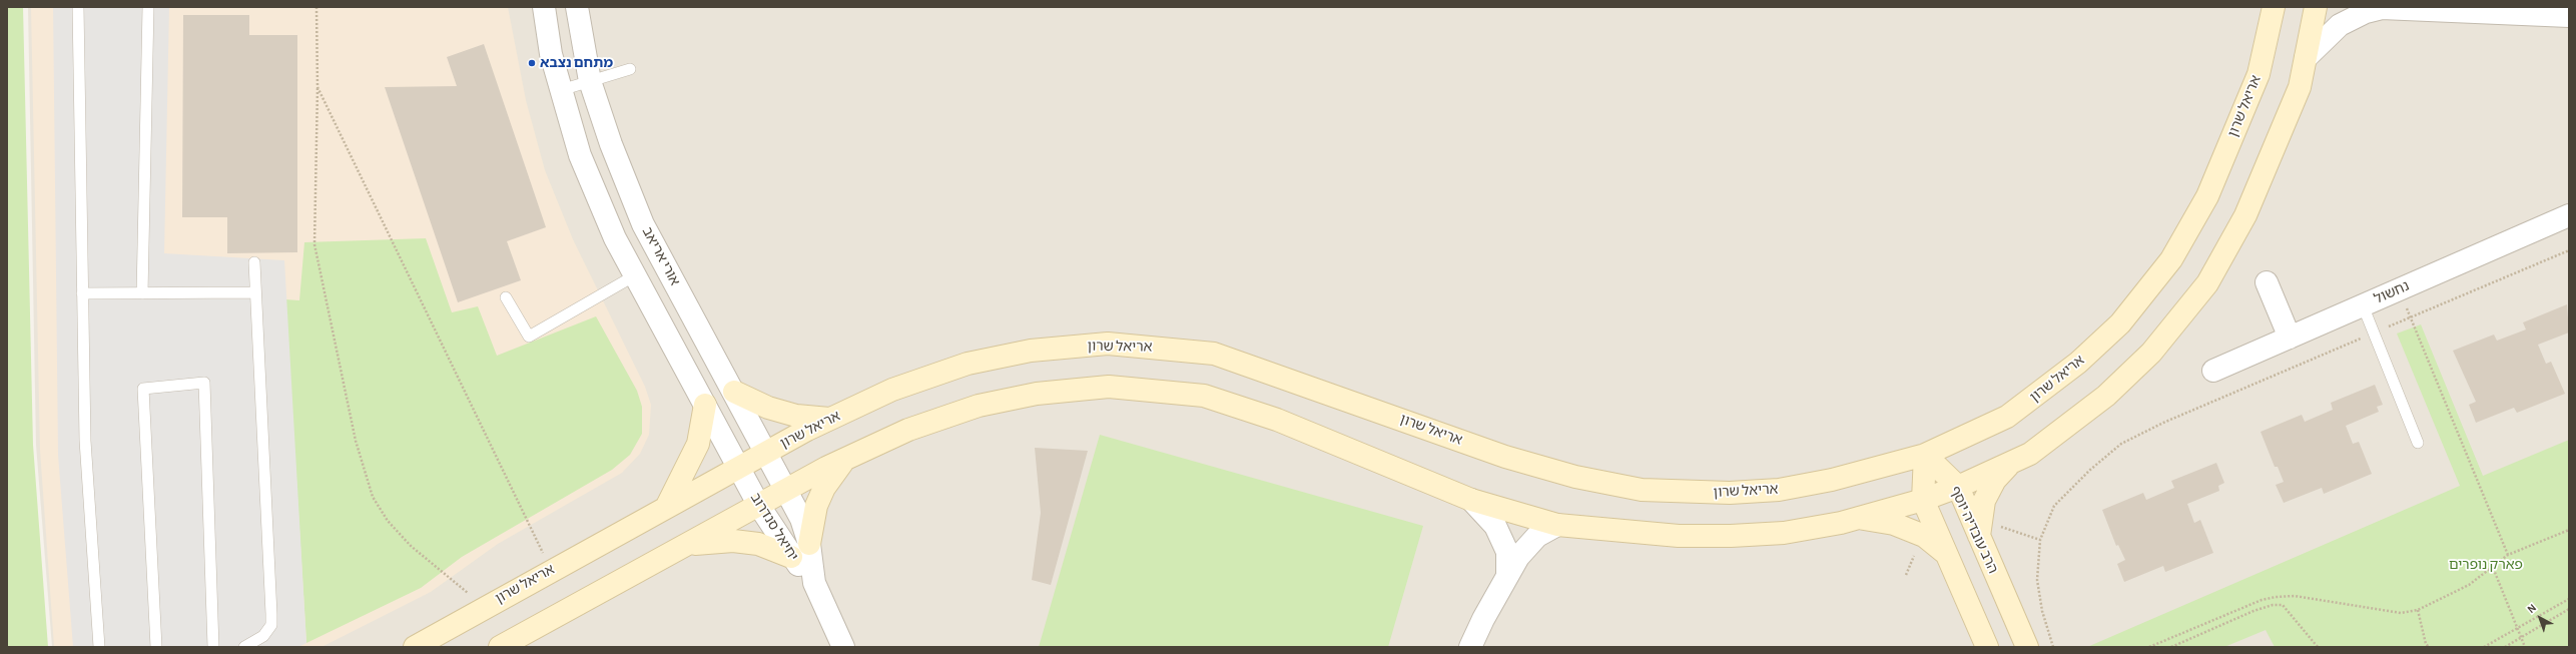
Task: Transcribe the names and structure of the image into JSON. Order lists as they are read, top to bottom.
{
  "streets": {
    "main road": ["אריאל שרון", "הרב עובדיה יוסף"],
    "street": ["אורי אריאב", "נחשול", "יחיאל סנדרוב"]
  },
  "crossings": [
    ["אריאל שרון", "אורי אריאב"],
    ["אריאל שרון", "יחיאל סנדרוב"],
    ["אריאל שרון", "הרב עובדיה יוסף"],
    ["אורי אריאב", "יחיאל סנדרוב"]
  ],
  "parks": ["פארק נופרים"],
  "places": ["מתחם נצבא"],
  "north": "top left"
}
